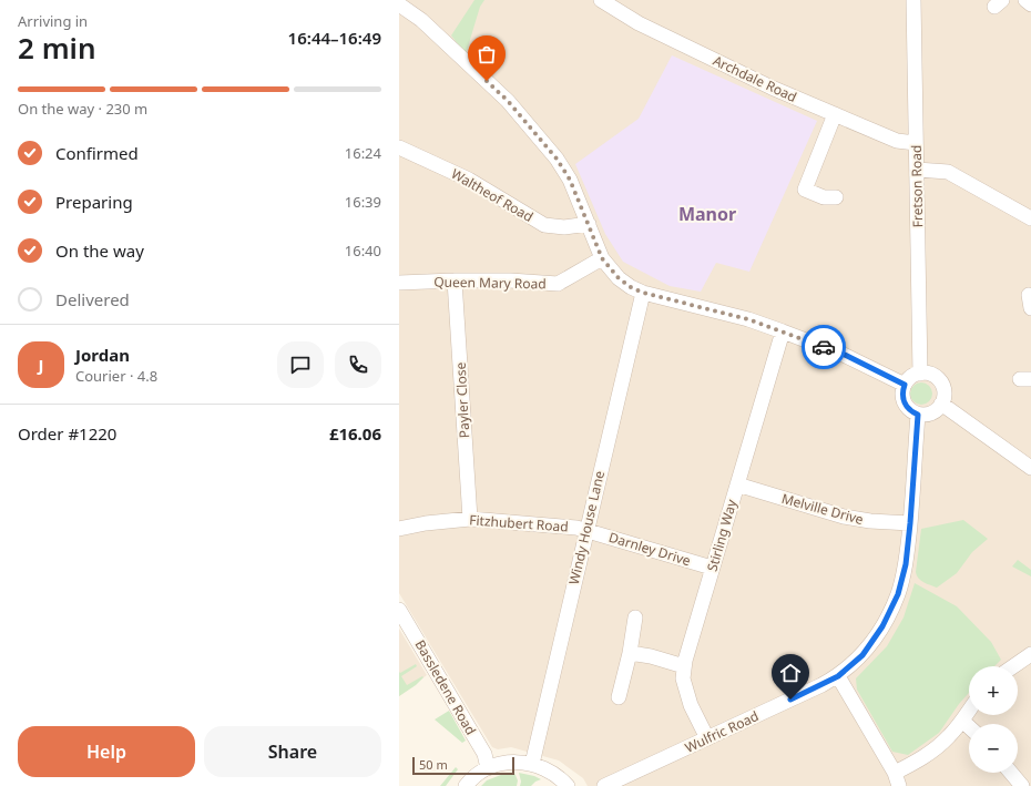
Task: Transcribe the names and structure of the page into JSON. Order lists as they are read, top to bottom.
{
  "streets": {
    "street": [
      "Archdale Road",
      "Fretson Road",
      "Waltheof Road",
      "Queen Mary Road",
      "Payler Close",
      "Melville Drive",
      "Fitzhubert Road",
      "Windy House Lane",
      "Stirling Way",
      "Darnley Drive",
      "Bassledene Road",
      "Wulfric Road"
    ]
  },
  "crossings": [
    ["Archdale Road", "Fretson Road"],
    ["Queen Mary Road", "Payler Close"],
    ["Payler Close", "Fitzhubert Road"],
    ["Melville Drive", "Stirling Way"],
    ["Fitzhubert Road", "Windy House Lane"],
    ["Fitzhubert Road", "Darnley Drive"],
    ["Windy House Lane", "Darnley Drive"],
    ["Stirling Way", "Darnley Drive"],
    ["Stirling Way", "Wulfric Road"]
  ],
  "districts": ["Manor"],
  "scale_bar": "50 m",
  "page": {
    "heading": ["2 min", "Arriving in", "16:44–16:49"],
    "panel": [
      "Jordan",
      "Courier · 4.8",
      "Order #1220",
      "£16.06"
    ],
    "bar": "On the way · 230 m",
    "list": [
      ["Confirmed", "16:24"],
      ["Preparing", "16:39"],
      ["On the way", "16:40"],
      "Delivered"
    ],
    "round": "J",
    "map_buttons": ["+", "−"],
    "buttons": ["Help", "Share"],
    "scale": "50 m"
  }
}
